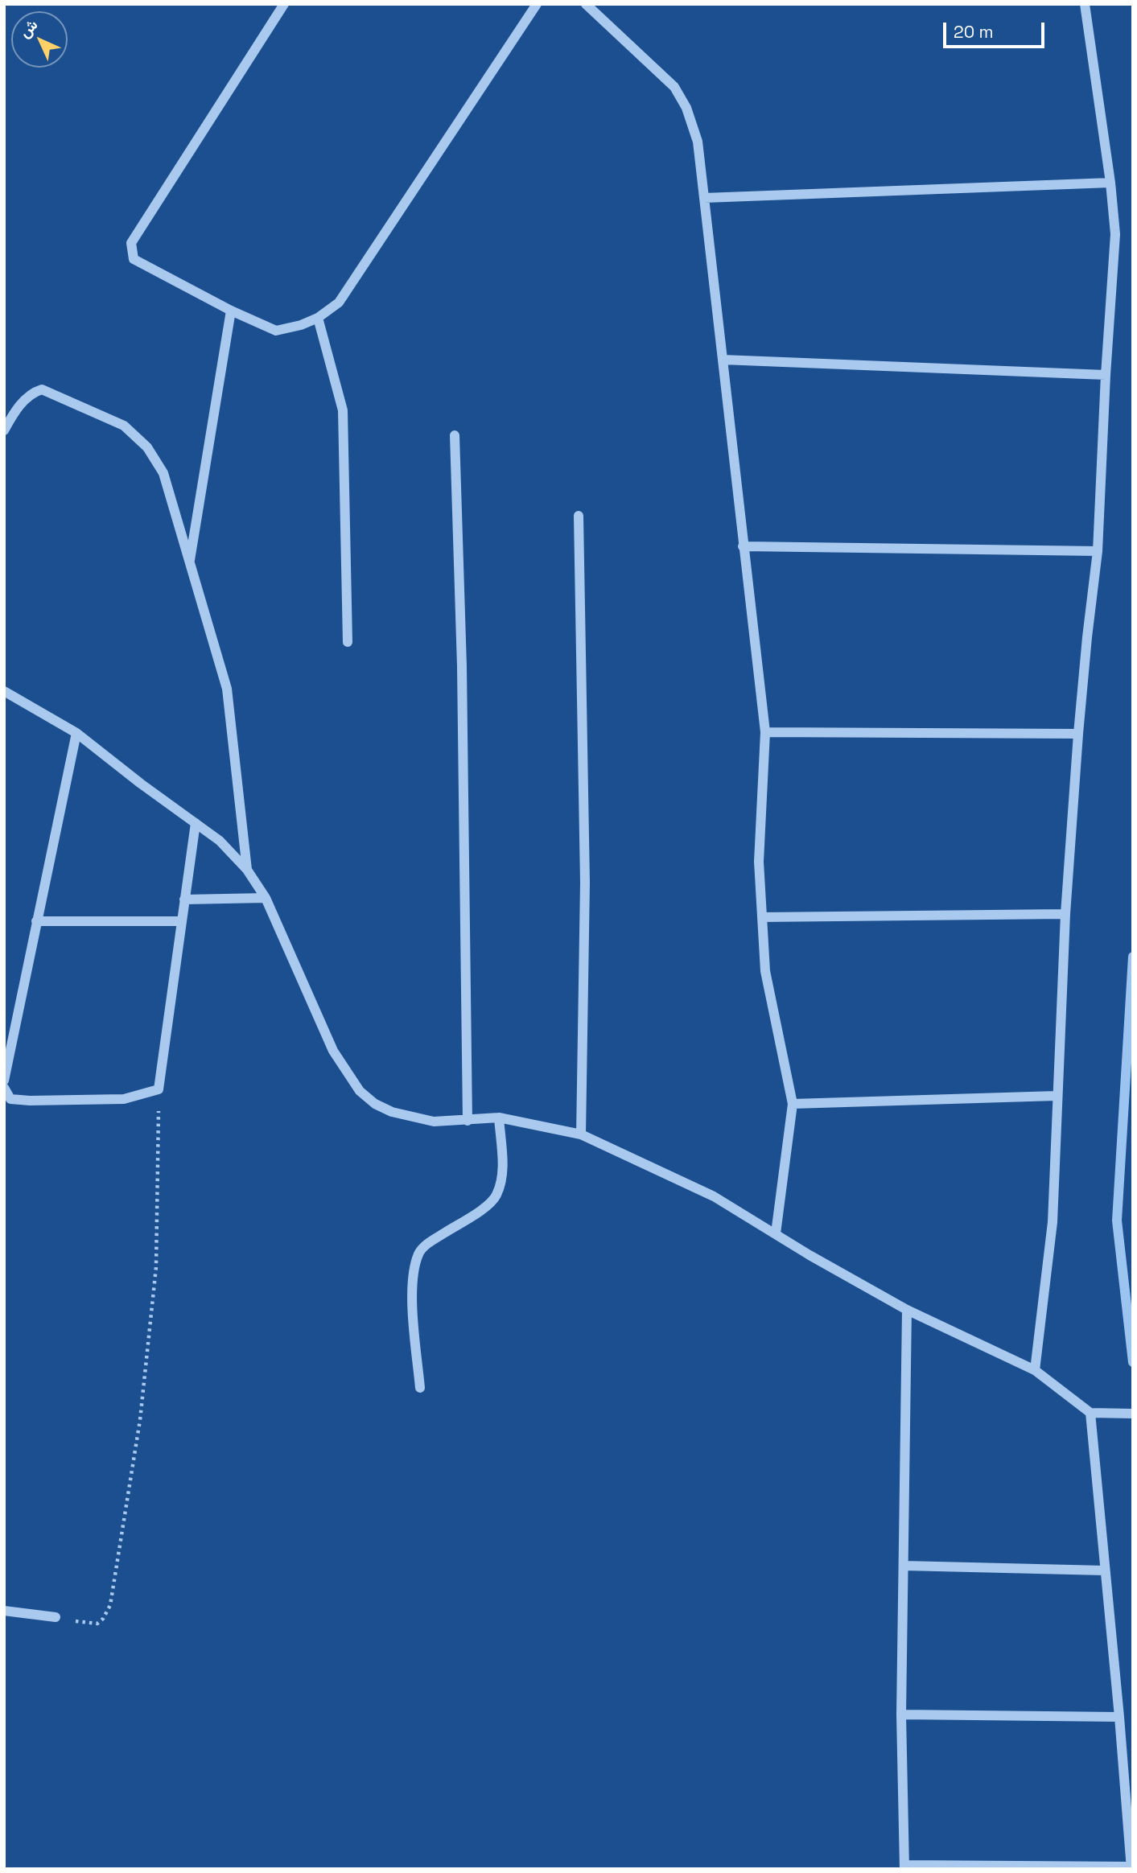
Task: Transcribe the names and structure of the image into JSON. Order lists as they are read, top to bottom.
{
  "scale_bar": "20 m",
  "north": "top left"
}
